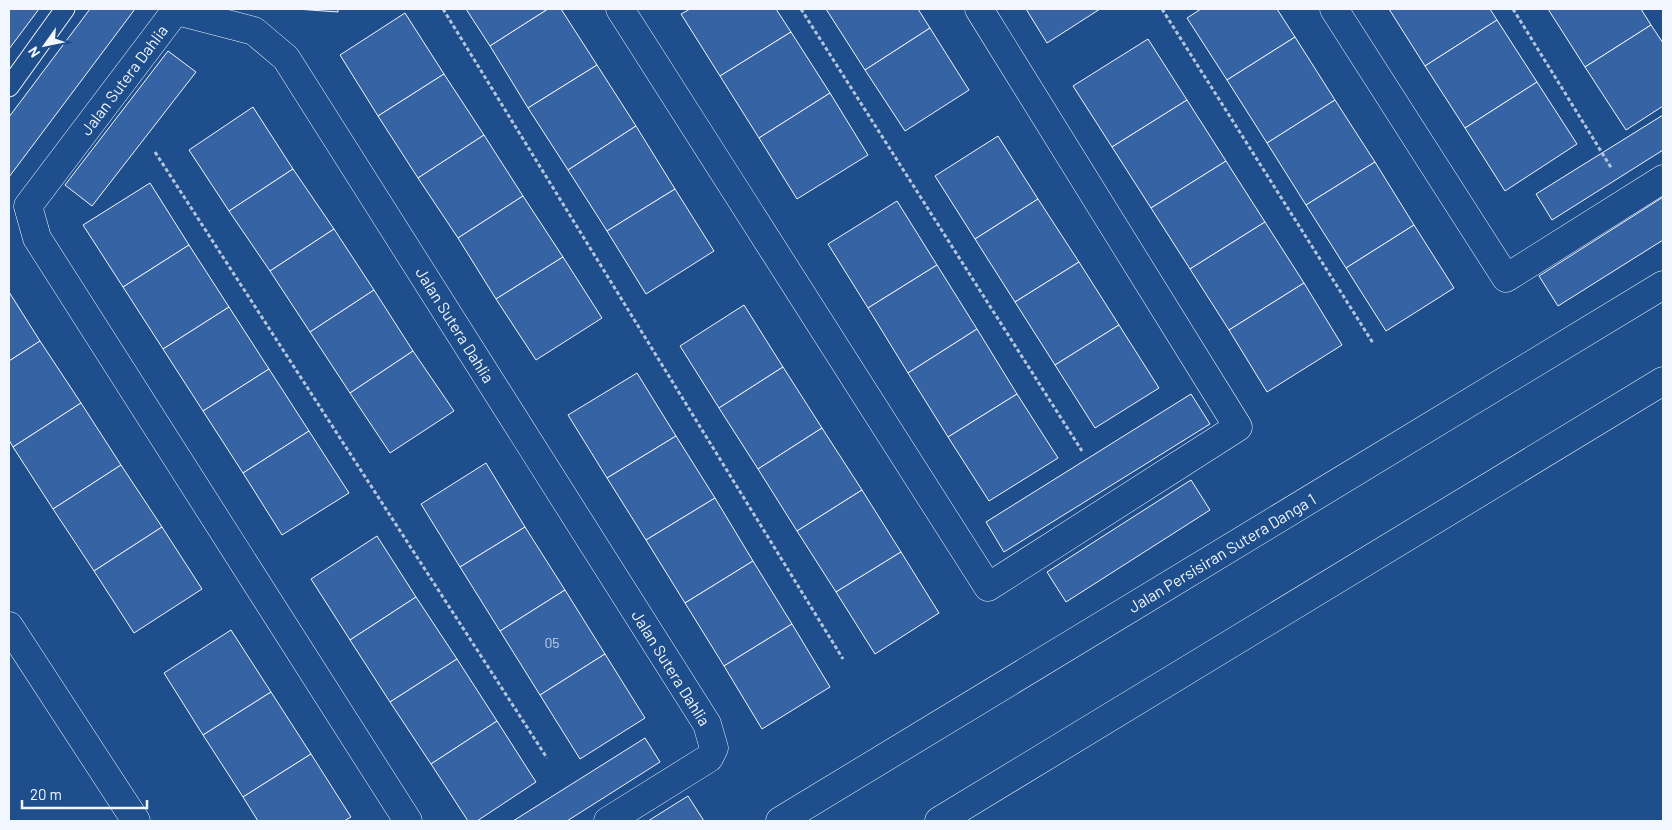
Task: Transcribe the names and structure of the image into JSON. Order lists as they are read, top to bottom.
{
  "streets": {
    "street": ["Jalan Sutera Dahlia", "Jalan Persisiran Sutera Danga 1"]
  },
  "house_numbers": ["05"],
  "scale_bar": "20 m",
  "north": "bottom left"
}
